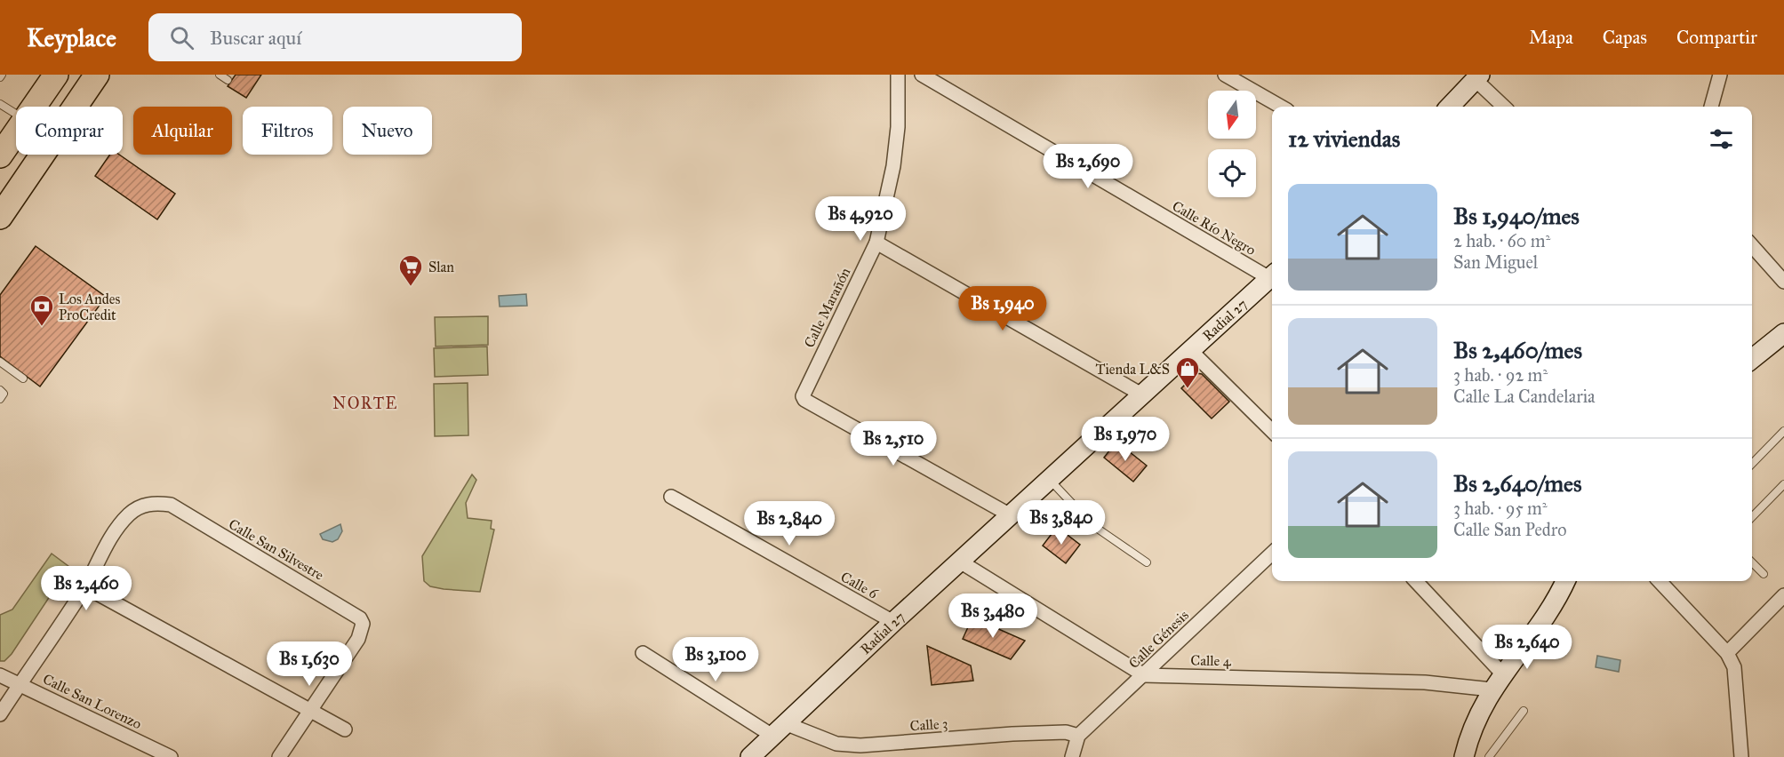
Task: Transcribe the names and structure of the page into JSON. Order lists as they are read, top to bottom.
{
  "streets": {
    "street": [
      "Calle Río Negro",
      "Calle Marañón",
      "Radial 27",
      "Calle San Silvestre",
      "Calle 6",
      "Calle Génesis",
      "Calle 4",
      "Calle San Lorenzo",
      "Calle 3"
    ]
  },
  "crossings": [
    ["Calle Marañón", "Radial 27"],
    ["Radial 27", "Calle 6"],
    ["Radial 27", "Calle 4"],
    ["Radial 27", "Calle 3"],
    ["Calle Génesis", "Calle 4"],
    ["Calle Génesis", "Calle 3"]
  ],
  "districts": ["NORTE"],
  "places": {
    "supermarket": ["Slan"],
    "bank": ["Los Andes ProCredit"],
    "shop": ["Tienda L&S"]
  },
  "north": "bottom",
  "page": {
    "header": "Keyplace",
    "search": "Buscar aquí",
    "nav": ["Mapa", "Capas", "Compartir"],
    "chip": [
      "Comprar",
      "Alquilar",
      "Filtros",
      "Nuevo"
    ],
    "heading": "12 viviendas",
    "price": [
      "Bs 2,690",
      "Bs 4,920",
      "Bs 1,940",
      "Bs 1,970",
      "Bs 2,510",
      "Bs 3,840",
      "Bs 2,840",
      "Bs 2,460",
      "Bs 3,480",
      "Bs 2,640",
      "Bs 3,100",
      "Bs 1,630"
    ],
    "list": [
      {
        "name": "Bs 1,940/mes",
        "note": "2 hab. · 60 m² · San Miguel"
      },
      {
        "name": "Bs 2,460/mes",
        "note": "3 hab. · 92 m² · Calle La Candelaria"
      },
      {
        "name": "Bs 2,640/mes",
        "note": "3 hab. · 95 m² · Calle San Pedro"
      }
    ]
  }
}
